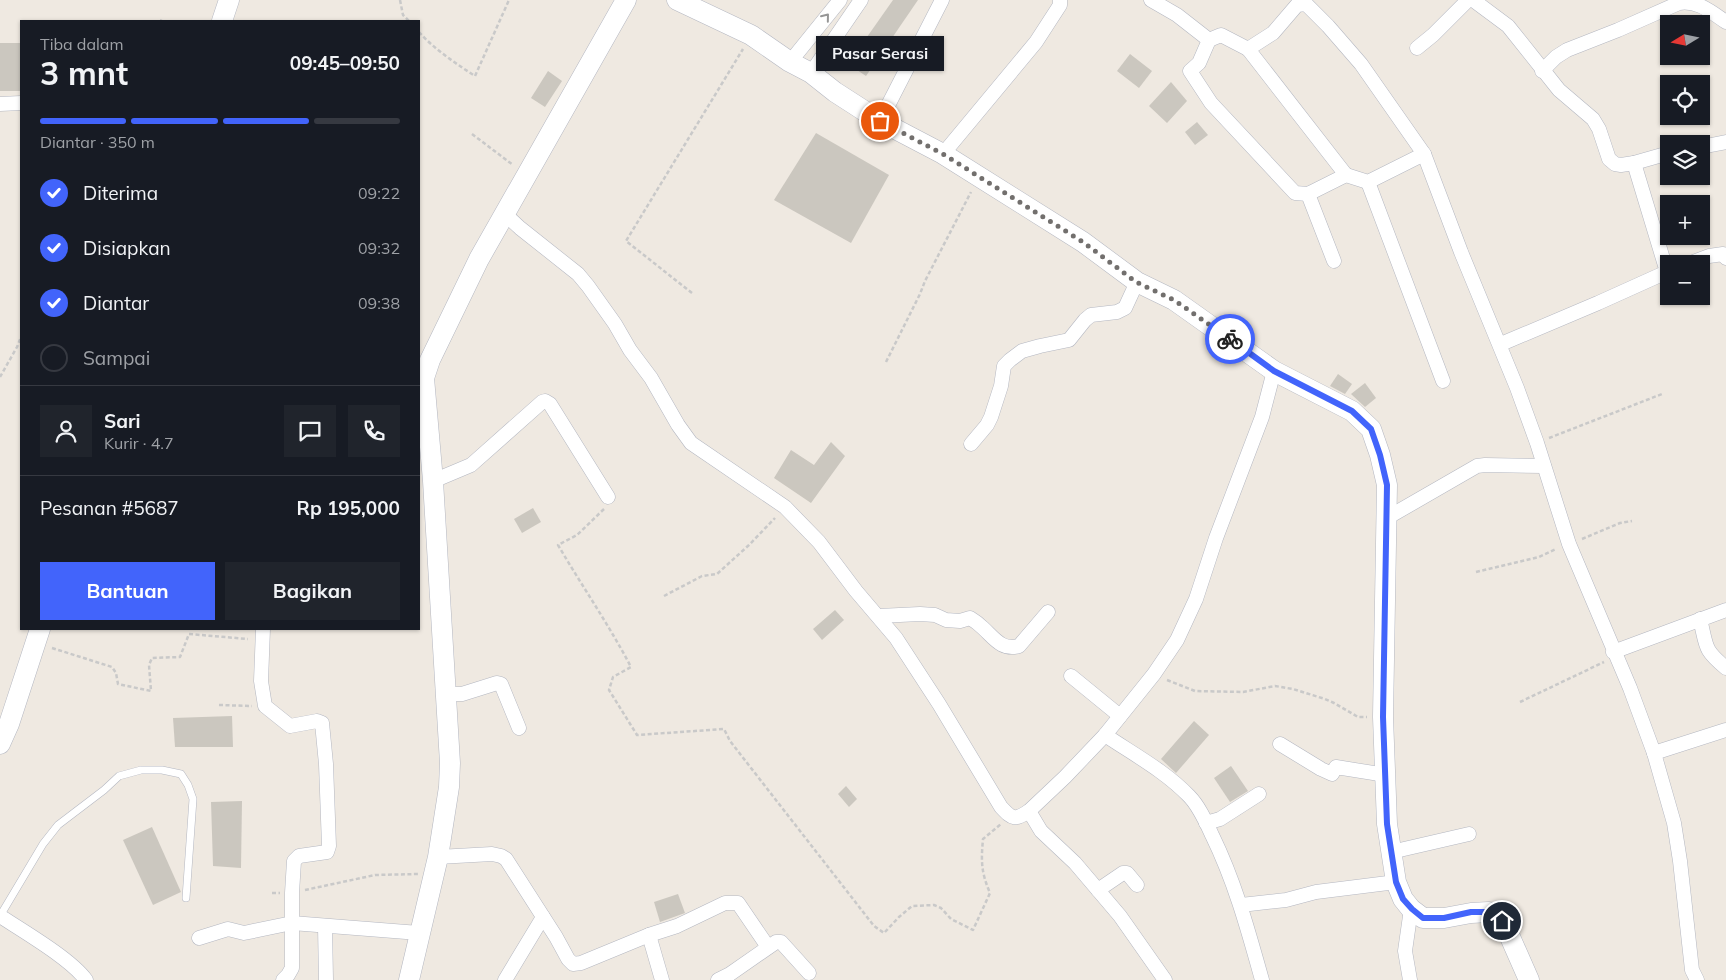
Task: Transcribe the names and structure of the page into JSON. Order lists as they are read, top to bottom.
{
  "places": ["Pasar Serasi"],
  "north": "left",
  "page": {
    "map_buttons": ["+", "−"],
    "heading": ["3 mnt", "Tiba dalam", "09:45–09:50"],
    "panel": [
      "Sari",
      "Kurir · 4.7",
      "Pesanan #5687",
      "Rp 195,000"
    ],
    "bubble": "Pasar Serasi",
    "bar": "Diantar · 350 m",
    "list": [
      ["Diterima", "09:22"],
      ["Disiapkan", "09:32"],
      ["Diantar", "09:38"],
      "Sampai"
    ],
    "buttons": ["Bantuan", "Bagikan"]
  }
}
